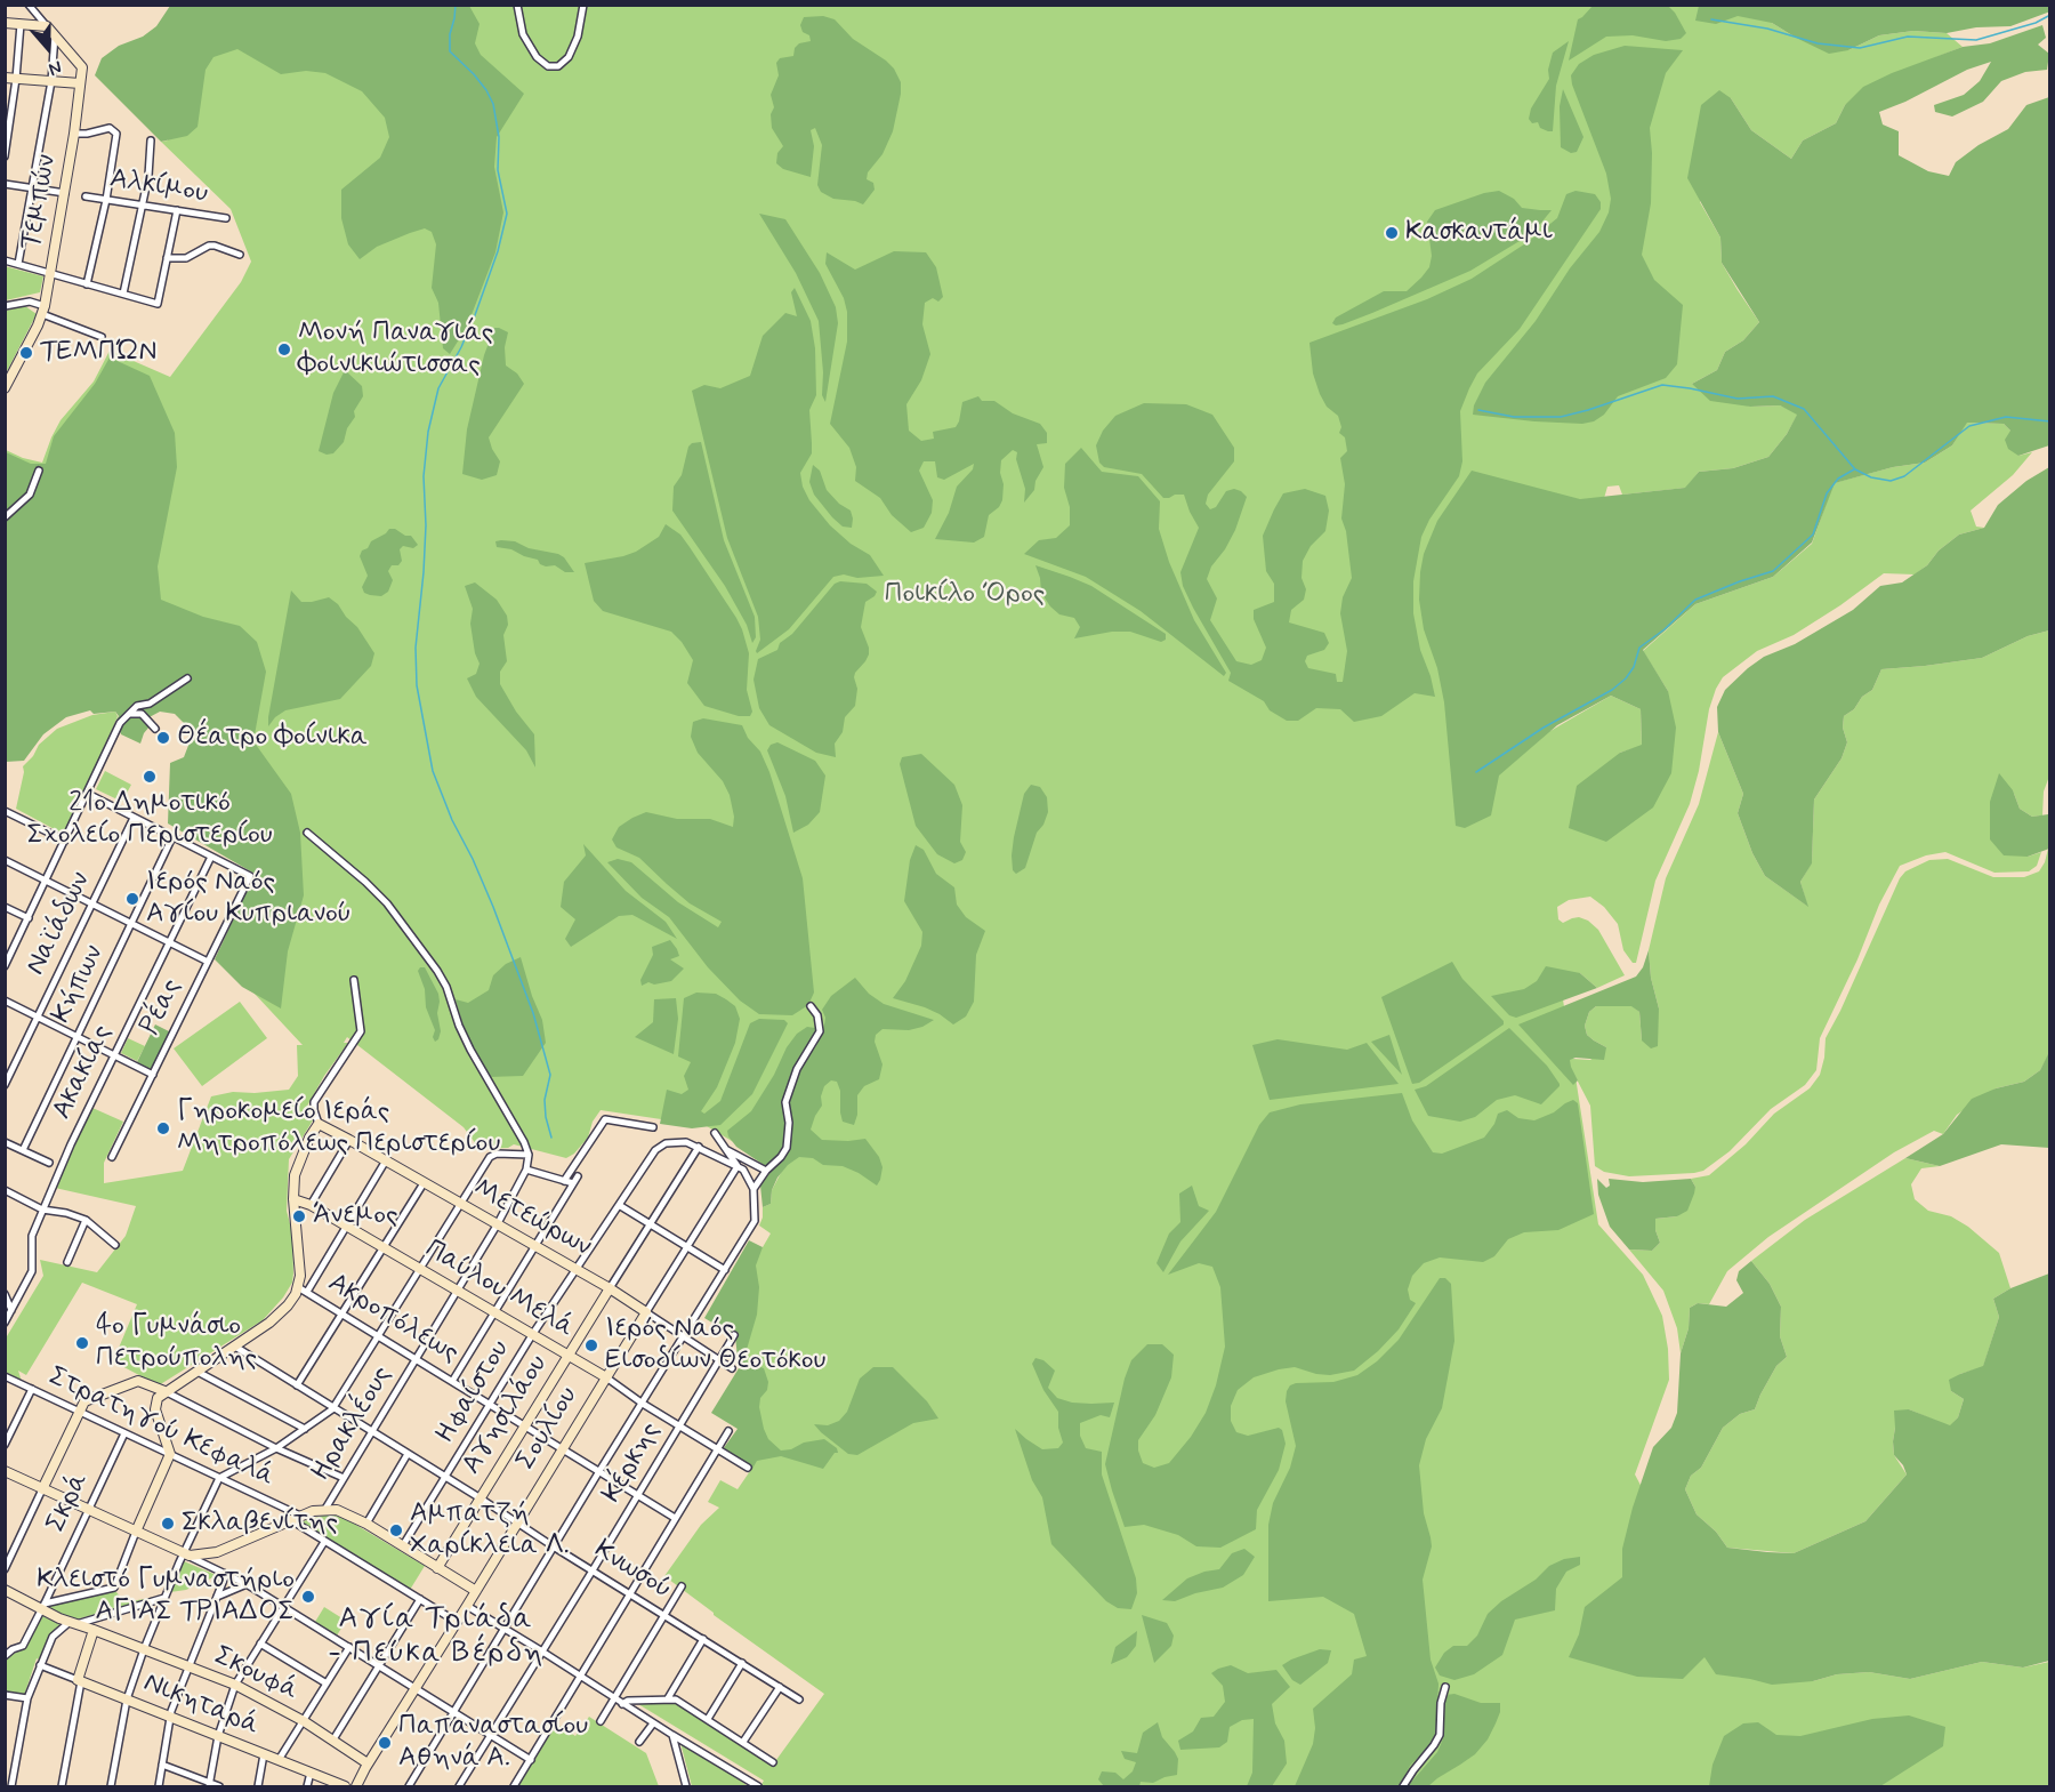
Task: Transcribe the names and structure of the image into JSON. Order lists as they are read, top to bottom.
{
  "streets": {
    "street": [
      "Αλκίμου",
      "Τεμπών",
      "Ναϊάδων",
      "Κήπων",
      "Ρέας",
      "Ακακίας",
      "Μετεώρων",
      "Παύλου Μελά",
      "Ακροπόλεως",
      "Ηφαίστου",
      "Αγησιλάου",
      "Ηρακλέους",
      "Στρατηγού Κεφαλά",
      "Σουλίου",
      "Κέρκης",
      "Σκρά",
      "Κνωσού",
      "Σκουφά",
      "Νικηταρά"
    ]
  },
  "crossings": [
    ["Ρέας", "Ακακίας"],
    ["Μετεώρων", "Ηφαίστου"],
    ["Μετεώρων", "Αγησιλάου"],
    ["Μετεώρων", "Ηρακλέους"],
    ["Μετεώρων", "Σουλίου"],
    ["Μετεώρων", "Κέρκης"],
    ["Παύλου Μελά", "Ηφαίστου"],
    ["Παύλου Μελά", "Αγησιλάου"],
    ["Παύλου Μελά", "Ηρακλέους"],
    ["Παύλου Μελά", "Σουλίου"],
    ["Παύλου Μελά", "Κέρκης"],
    ["Ακροπόλεως", "Ηφαίστου"],
    ["Ακροπόλεως", "Αγησιλάου"],
    ["Ακροπόλεως", "Ηρακλέους"],
    ["Ακροπόλεως", "Σουλίου"],
    ["Ακροπόλεως", "Κέρκης"],
    ["Ηφαίστου", "Αγησιλάου"],
    ["Ηφαίστου", "Κνωσού"],
    ["Αγησιλάου", "Κνωσού"],
    ["Ηρακλέους", "Κνωσού"],
    ["Στρατηγού Κεφαλά", "Σκρά"],
    ["Σουλίου", "Κνωσού"],
    ["Σουλίου", "Σκουφά"],
    ["Κέρκης", "Κνωσού"],
    ["Σκρά", "Σκουφά"]
  ],
  "districts": ["Αγία Τριάδα - Πεύκα Βέρδη"],
  "parks": ["Ποικίλο Όρος"],
  "places": [
    "Κασκαντάμι",
    "Μονή Παναγιάς Φοινικιώτισσας",
    "ΤΕΜΠΏΝ",
    "Θέατρο Φοίνικα",
    "21ο Δημοτικό Σχολείο Περιστερίου",
    "Ιερός Ναός Αγίου Κυπριανού",
    "Γηροκομείο Ιεράς Μητροπόλεως Περιστερίου",
    "Άνεμος",
    "4ο Γυμνάσιο Πετρούπολης",
    "Ιερός Ναός Εισοδίων Θεοτόκου",
    "Σκλαβενίτης",
    "Αμπατζή Χαρίκλεια Λ.",
    "Κλειστό Γυμναστήριο ΑΓΙΑΣ ΤΡΙΑΔΟΣ",
    "Παπαναστασίου Αθηνά Α."
  ],
  "north": "bottom"
}
